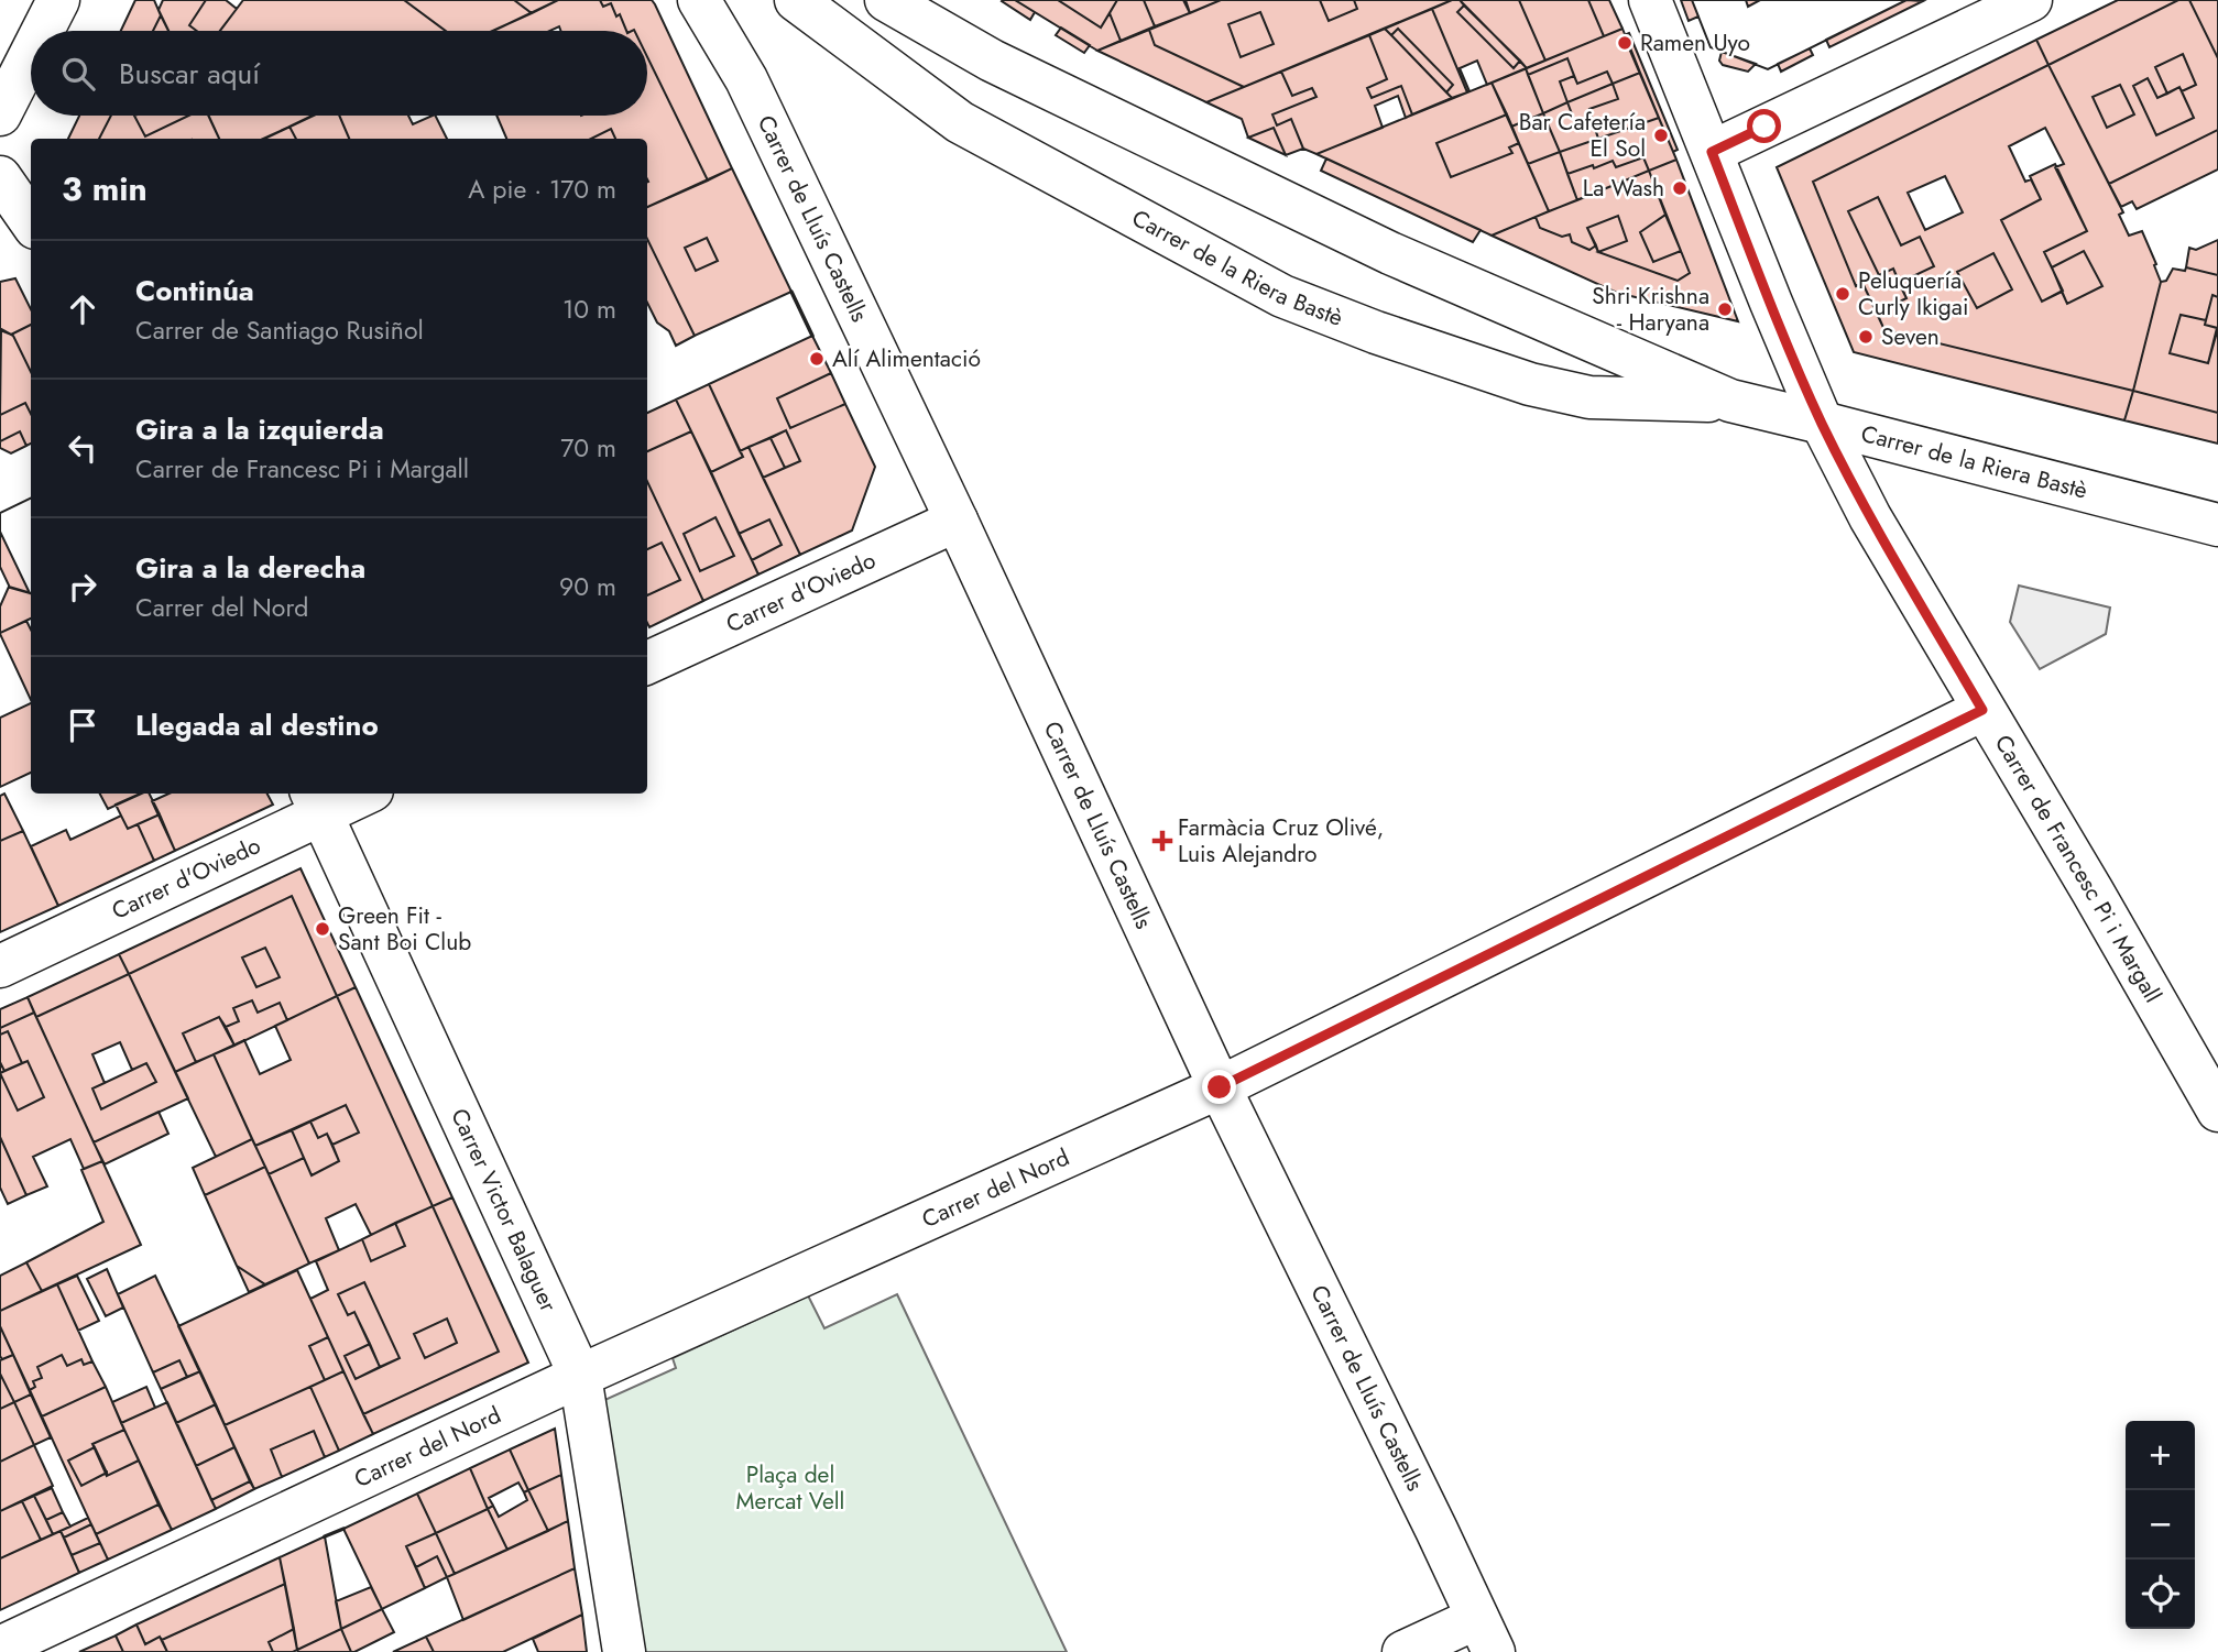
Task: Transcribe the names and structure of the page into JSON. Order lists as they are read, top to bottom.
{
  "streets": {
    "street": [
      "Carrer de Lluís Castells",
      "Carrer de la Riera Bastè",
      "Carrer d'Oviedo",
      "Carrer de Francesc Pi i Margall",
      "Carrer del Nord",
      "Carrer Victor Balaguer"
    ]
  },
  "crossings": [
    ["Carrer de Lluís Castells", "Carrer d'Oviedo"],
    ["Carrer de Lluís Castells", "Carrer del Nord"],
    ["Carrer de la Riera Bastè", "Carrer de Francesc Pi i Margall"],
    ["Carrer d'Oviedo", "Carrer Victor Balaguer"],
    ["Carrer de Francesc Pi i Margall", "Carrer del Nord"],
    ["Carrer del Nord", "Carrer Victor Balaguer"]
  ],
  "parks": ["Plaça del Mercat Vell"],
  "places": {
    "other": [
      "Ramen Uyo",
      "Bar Cafetería El Sol",
      "La Wash",
      "Peluquería Curly Ikigai",
      "Shri Krishna - Haryana",
      "Seven",
      "Alí Alimentació",
      "Green Fit - Sant Boi Club"
    ],
    "health": ["Farmàcia Cruz Olivé, Luis Alejandro"]
  },
  "page": {
    "search": "Buscar aquí",
    "heading": ["3 min", "A pie · 170 m"],
    "list": [
      ["Continúa", "Carrer de Santiago Rusiñol", "10 m"],
      ["Gira a la izquierda", "Carrer de Francesc Pi i Margall", "70 m"],
      ["Gira a la derecha", "Carrer del Nord", "90 m"],
      "Llegada al destino"
    ],
    "map_buttons": ["+", "−"]
  }
}
